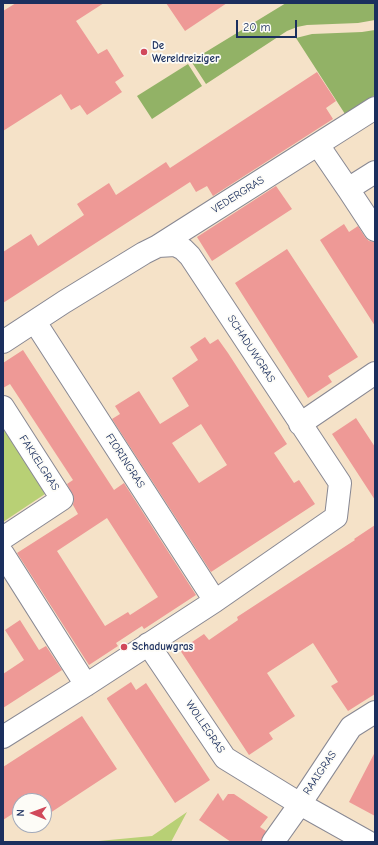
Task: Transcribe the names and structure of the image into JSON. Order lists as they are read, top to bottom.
{
  "streets": {
    "street": [
      "VEDERGRAS",
      "SCHADUWGRAS",
      "FIORINGRAS",
      "FAKKELGRAS",
      "WOLLEGRAS",
      "RAAIGRAS"
    ]
  },
  "crossings": [
    ["VEDERGRAS", "SCHADUWGRAS"],
    ["SCHADUWGRAS", "FIORINGRAS"],
    ["SCHADUWGRAS", "WOLLEGRAS"],
    ["WOLLEGRAS", "RAAIGRAS"]
  ],
  "places": ["De Wereldreiziger", "Schaduwgras"],
  "scale_bar": "20 m",
  "north": "left"
}
